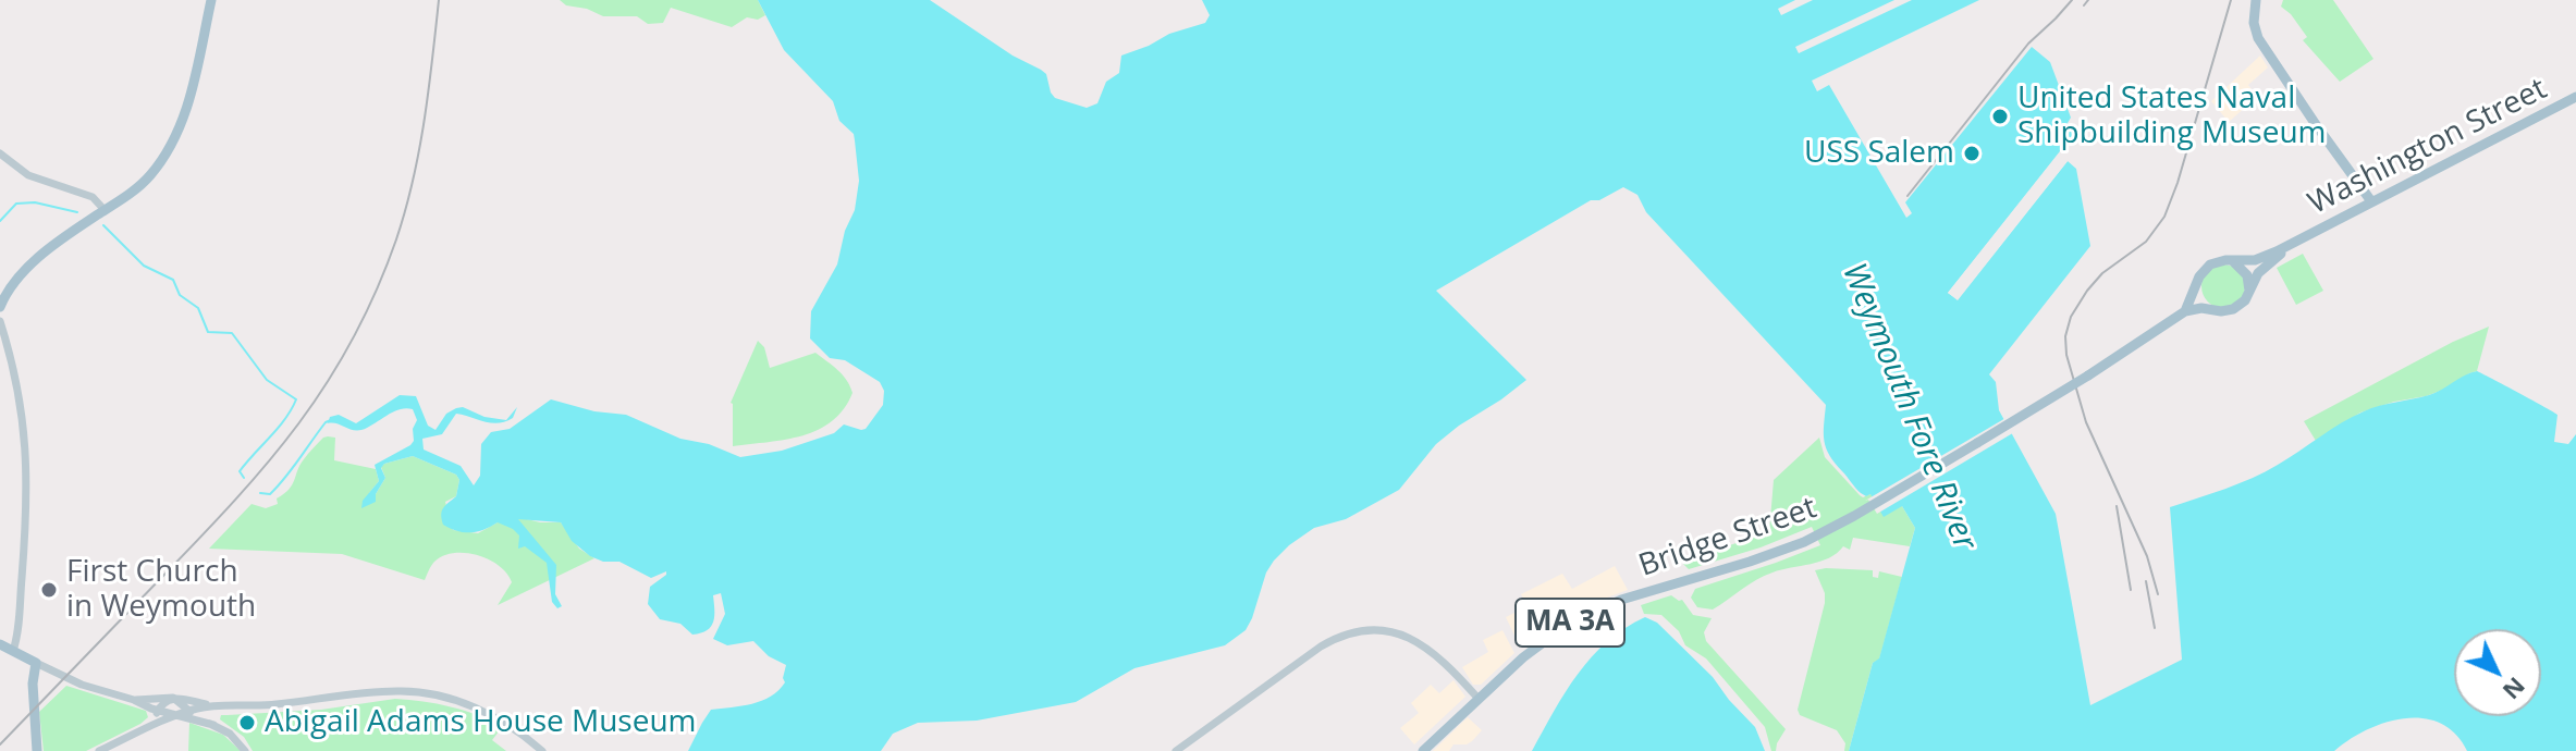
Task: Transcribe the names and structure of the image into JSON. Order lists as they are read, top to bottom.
{
  "streets": {
    "main road": ["Washington Street", "Bridge Street", "MA 3A"]
  },
  "water": ["Weymouth Fore River"],
  "places": [
    "United States Naval Shipbuilding Museum",
    "USS Salem",
    "First Church in Weymouth",
    "Abigail Adams House Museum"
  ],
  "north": "bottom right"
}
